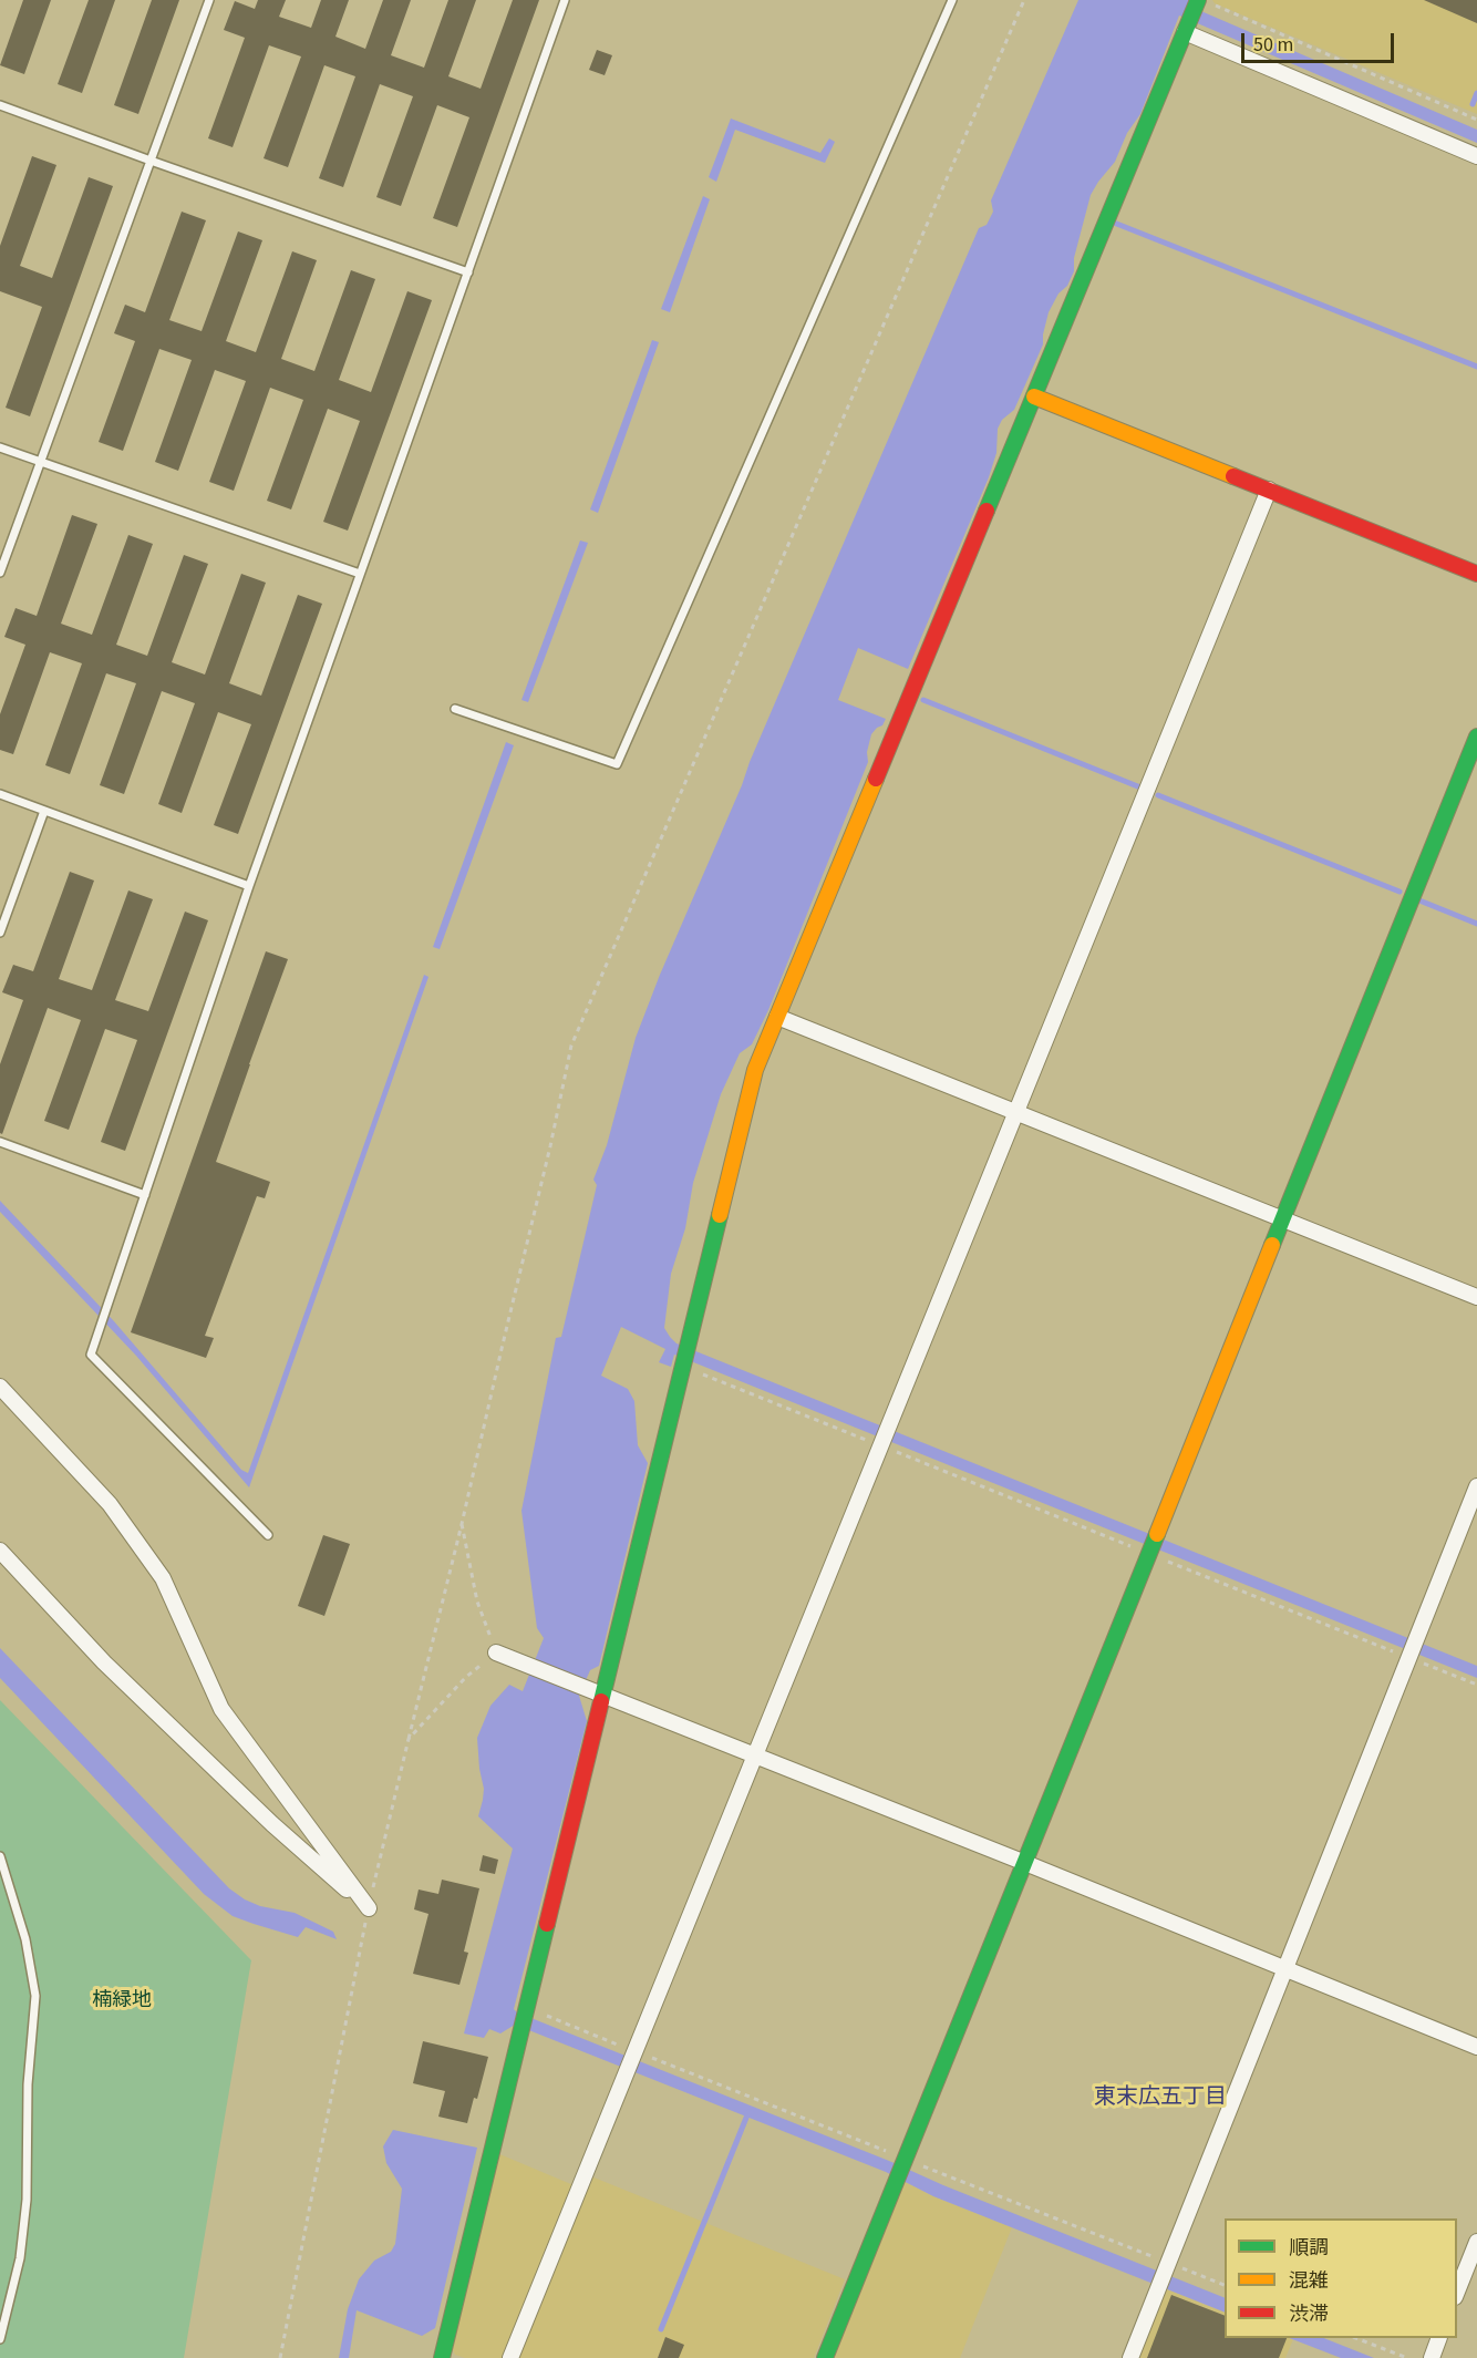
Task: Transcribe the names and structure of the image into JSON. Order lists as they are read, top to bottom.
{
  "districts": ["東末広五丁目"],
  "parks": ["楠緑地"],
  "legend": ["順調", "混雑", "渋滞"],
  "scale_bar": "50 m"
}
